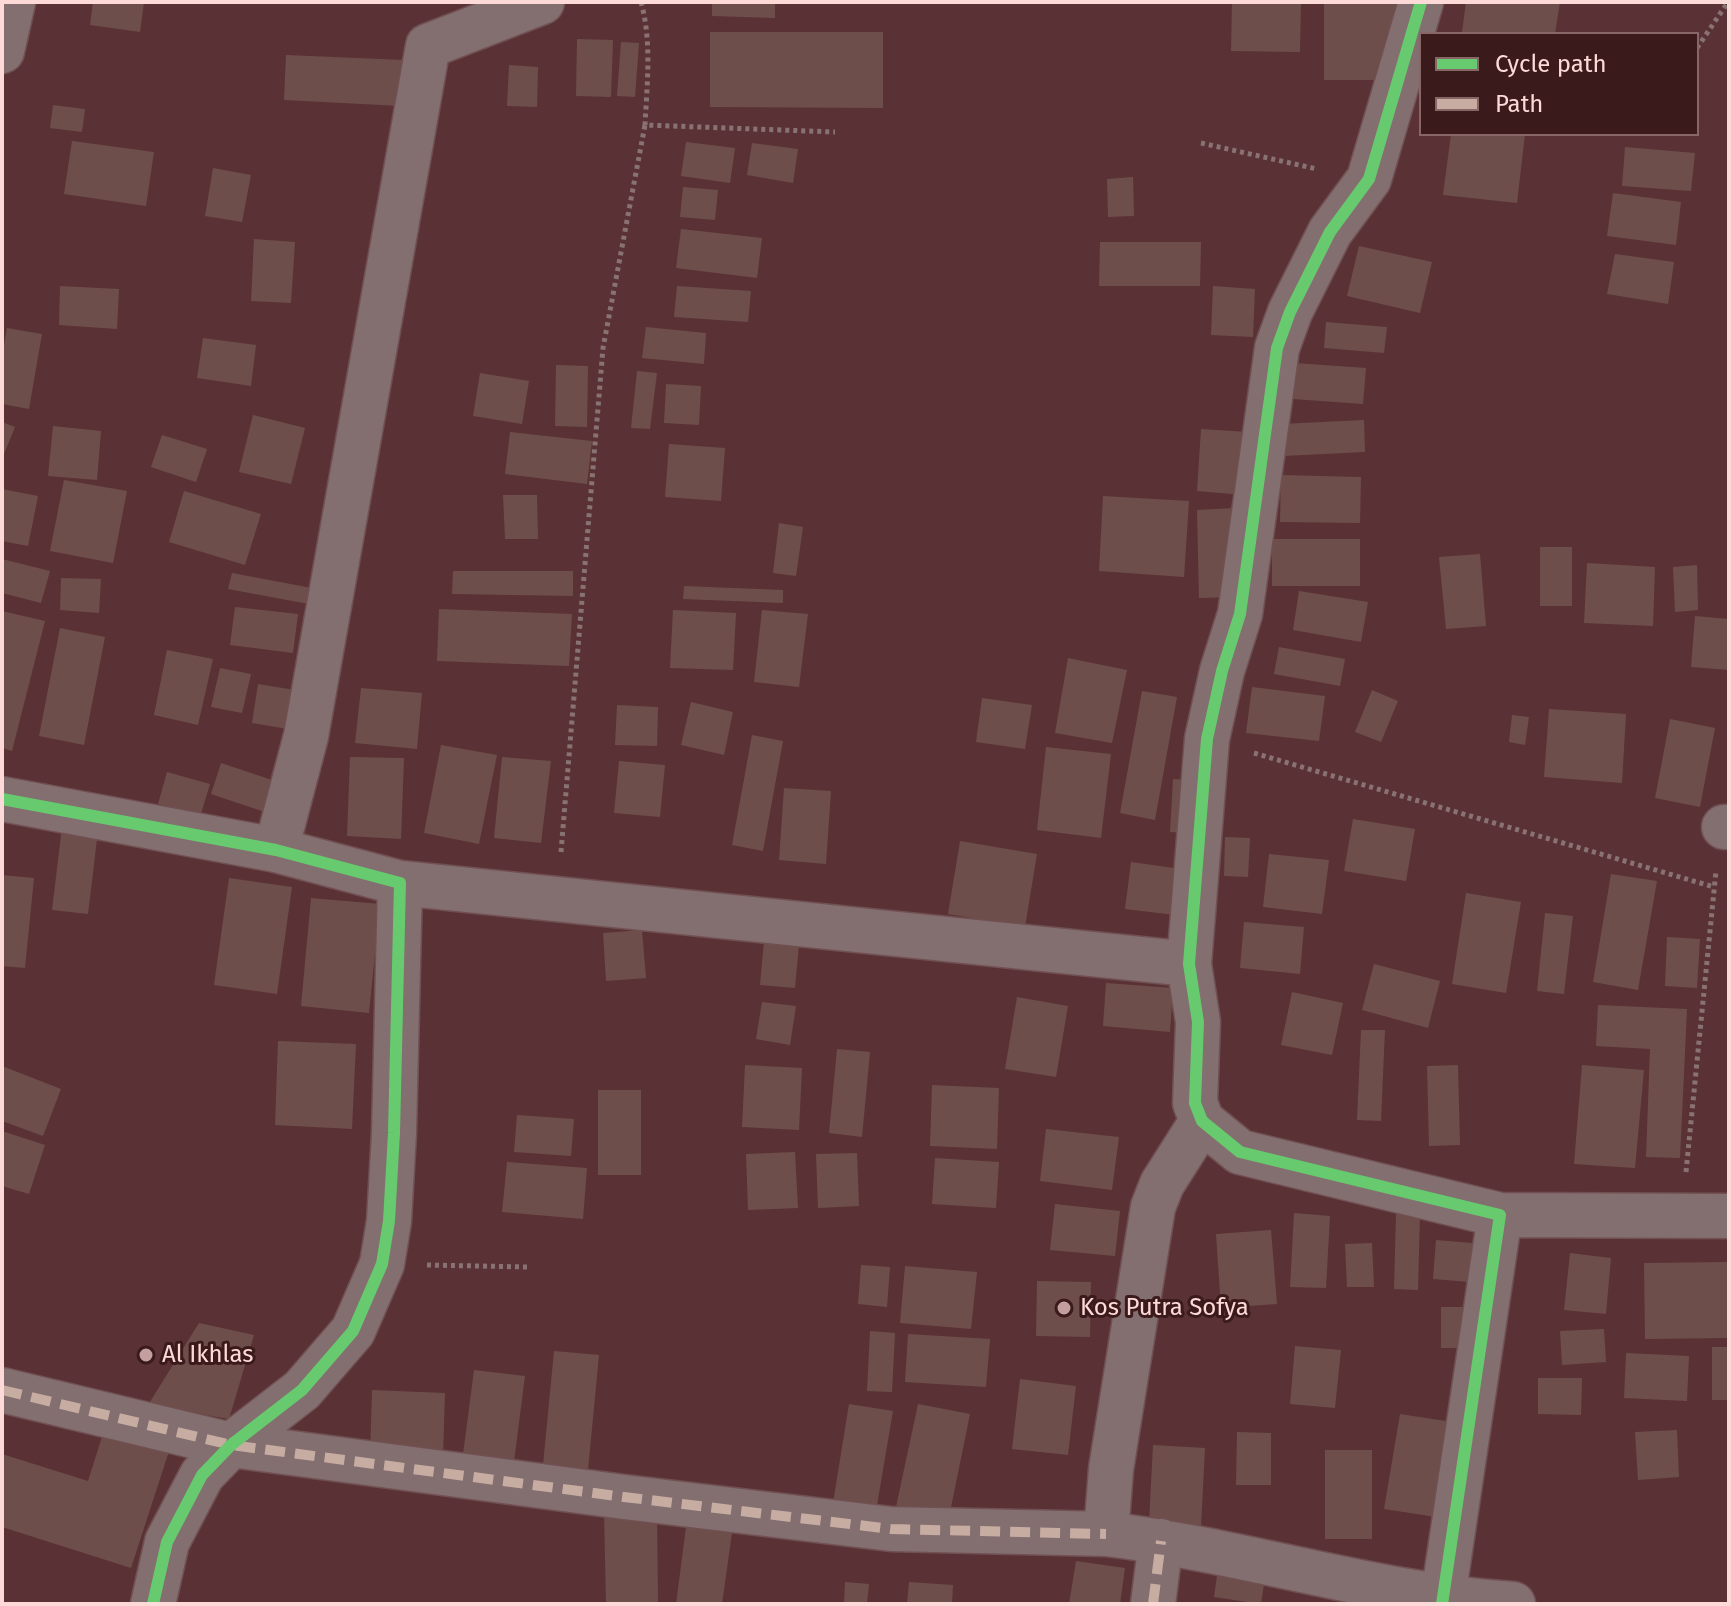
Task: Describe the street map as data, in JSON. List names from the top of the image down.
{
  "places": ["Kos Putra Sofya", "Al Ikhlas"],
  "legend": ["Cycle path", "Path"]
}
